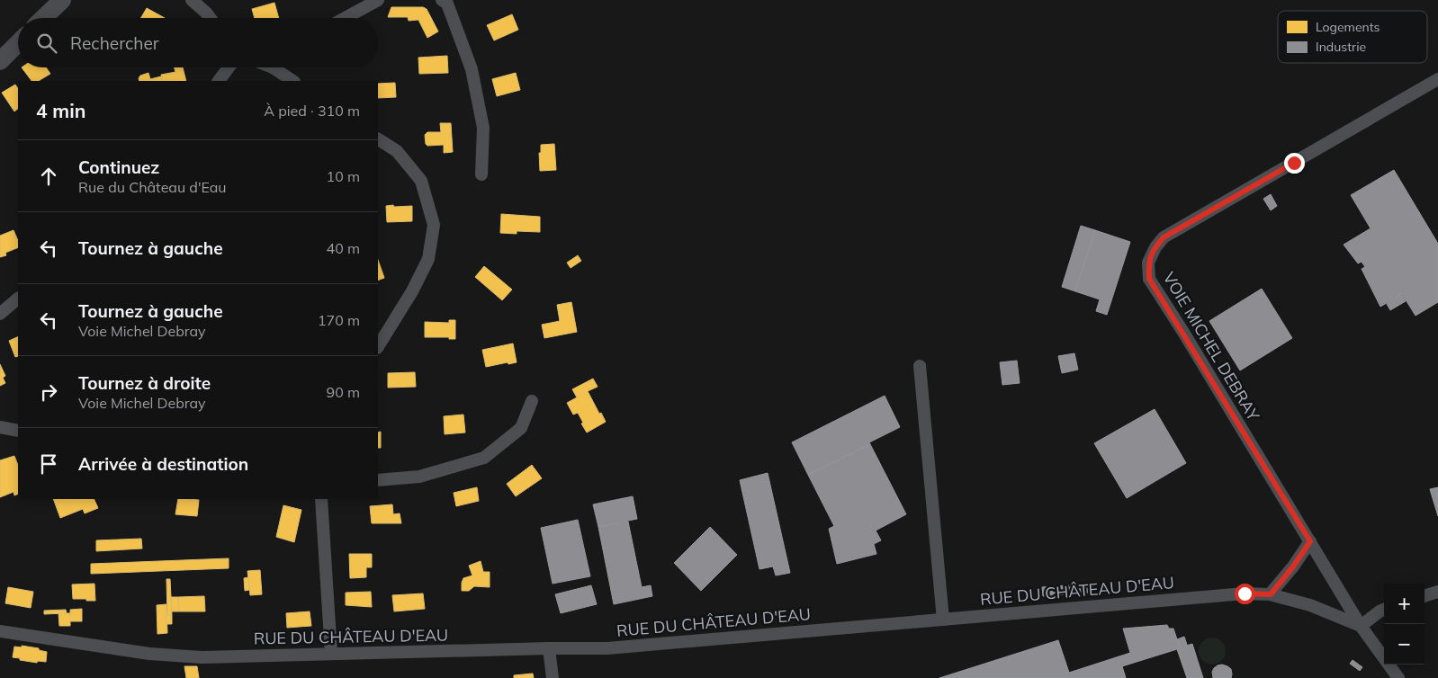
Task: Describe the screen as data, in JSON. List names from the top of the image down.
{
  "streets": {
    "street": ["VOIE MICHEL DEBRAY", "RUE DU CHÂTEAU D'EAU"]
  },
  "crossings": [
    ["VOIE MICHEL DEBRAY", "RUE DU CHÂTEAU D'EAU"]
  ],
  "legend": ["Logements", "Industrie"],
  "page": {
    "search": "Rechercher",
    "heading": ["4 min", "À pied · 310 m"],
    "list": [
      ["Continuez", "Rue du Château d'Eau", "10 m"],
      ["Tournez à gauche", "40 m"],
      ["Tournez à gauche", "Voie Michel Debray", "170 m"],
      ["Tournez à droite", "Voie Michel Debray", "90 m"],
      "Arrivée à destination"
    ],
    "map_buttons": ["+", "−"]
  }
}
